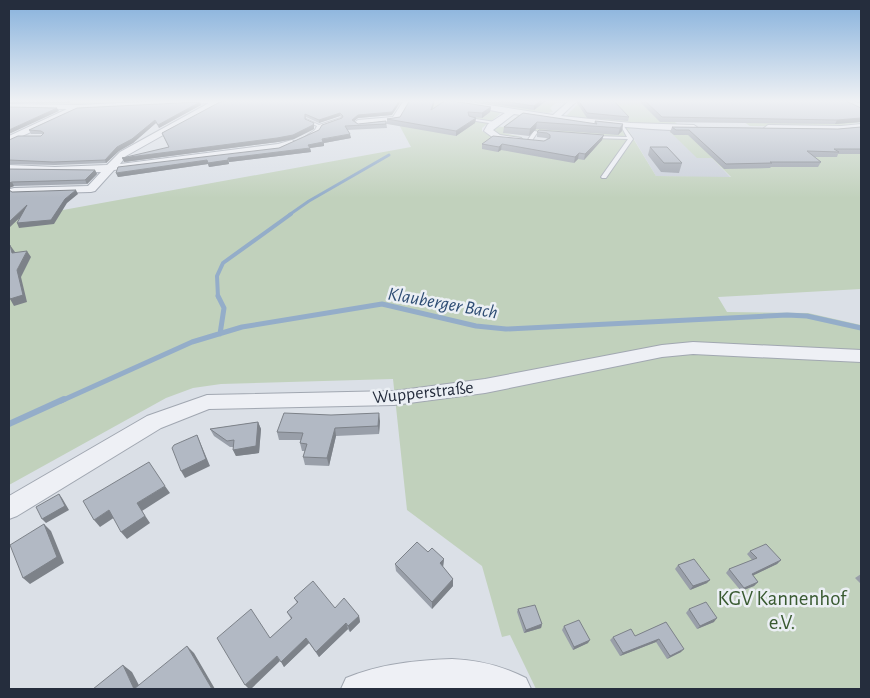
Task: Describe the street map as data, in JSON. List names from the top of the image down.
{
  "streets": {
    "street": ["Wupperstraße"]
  },
  "water": ["Klauberger Bach"],
  "parks": ["KGV Kannenhof e.V."]
}
